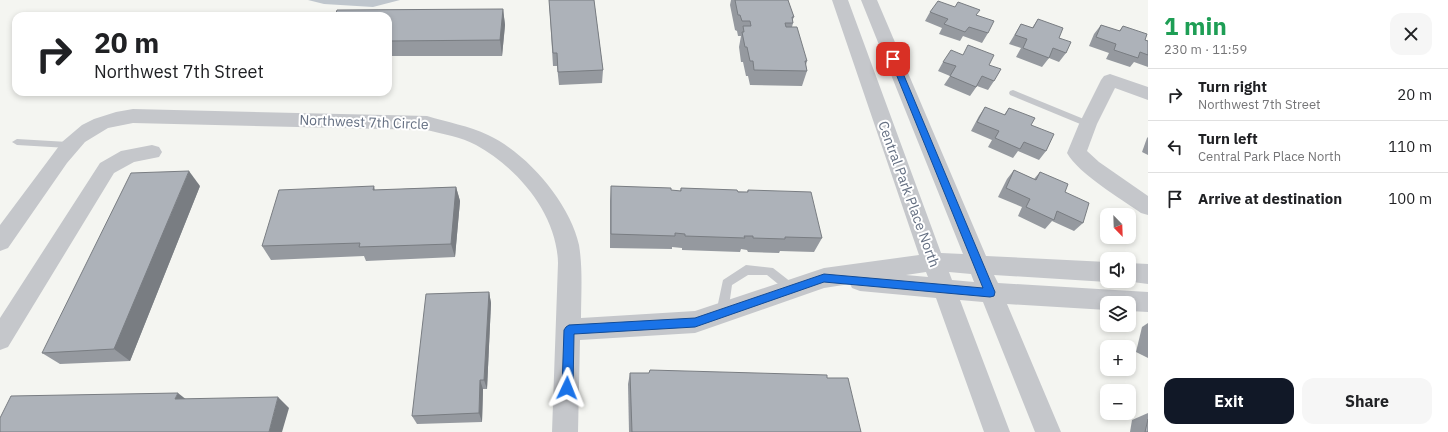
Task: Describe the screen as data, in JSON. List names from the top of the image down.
{
  "streets": {
    "street": ["Northwest 7th Circle", "Central Park Place North"]
  },
  "north": "bottom right",
  "page": {
    "heading": ["1 min", "230 m · 11:59"],
    "turn": ["20 m", "Northwest 7th Street"],
    "list": [
      {
        "name": "Turn right",
        "note": "Northwest 7th Street",
        "value": "20 m"
      },
      {
        "name": "Turn left",
        "note": "Central Park Place North",
        "value": "110 m"
      },
      {
        "name": "Arrive at destination",
        "value": "100 m"
      }
    ],
    "map_buttons": ["+", "−"],
    "buttons": ["Exit", "Share"]
  }
}
